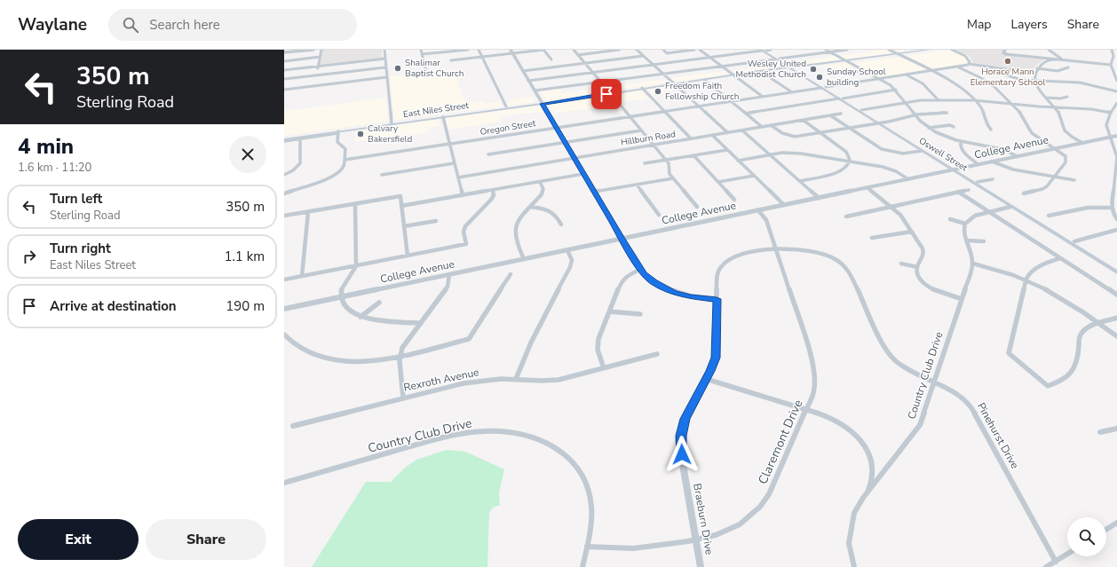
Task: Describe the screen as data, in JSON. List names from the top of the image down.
{
  "streets": {
    "main road": ["East Niles Street", "Oswell Street"],
    "street": [
      "Oregon Street",
      "Hillburn Road",
      "College Avenue",
      "Country Club Drive",
      "Rexroth Avenue",
      "Pinehurst Drive",
      "Claremont Drive",
      "Braeburn Drive"
    ]
  },
  "crossings": [
    ["East Niles Street", "Oswell Street"],
    ["Oregon Street", "Oswell Street"],
    ["College Avenue", "Oswell Street"],
    ["College Avenue", "Claremont Drive"],
    ["Country Club Drive", "Pinehurst Drive"],
    ["Country Club Drive", "Claremont Drive"],
    ["Pinehurst Drive", "Claremont Drive"],
    ["Pinehurst Drive", "Braeburn Drive"],
    ["Claremont Drive", "Braeburn Drive"]
  ],
  "places": [
    "Horace Mann Elementary School",
    "Shalimar Baptist Church",
    "Wesley United Methodist Church",
    "Sunday School building",
    "Freedom Faith Fellowship Church",
    "Calvary Bakersfield"
  ],
  "page": {
    "header": "Waylane",
    "search": "Search here",
    "nav": ["Map", "Layers", "Share"],
    "turn": ["350 m", "Sterling Road"],
    "heading": ["4 min", "1.6 km · 11:20"],
    "list": [
      {
        "name": "Turn left",
        "note": "Sterling Road",
        "value": "350 m"
      },
      {
        "name": "Turn right",
        "note": "East Niles Street",
        "value": "1.1 km"
      },
      {
        "name": "Arrive at destination",
        "value": "190 m"
      }
    ],
    "buttons": ["Exit", "Share"]
  }
}
